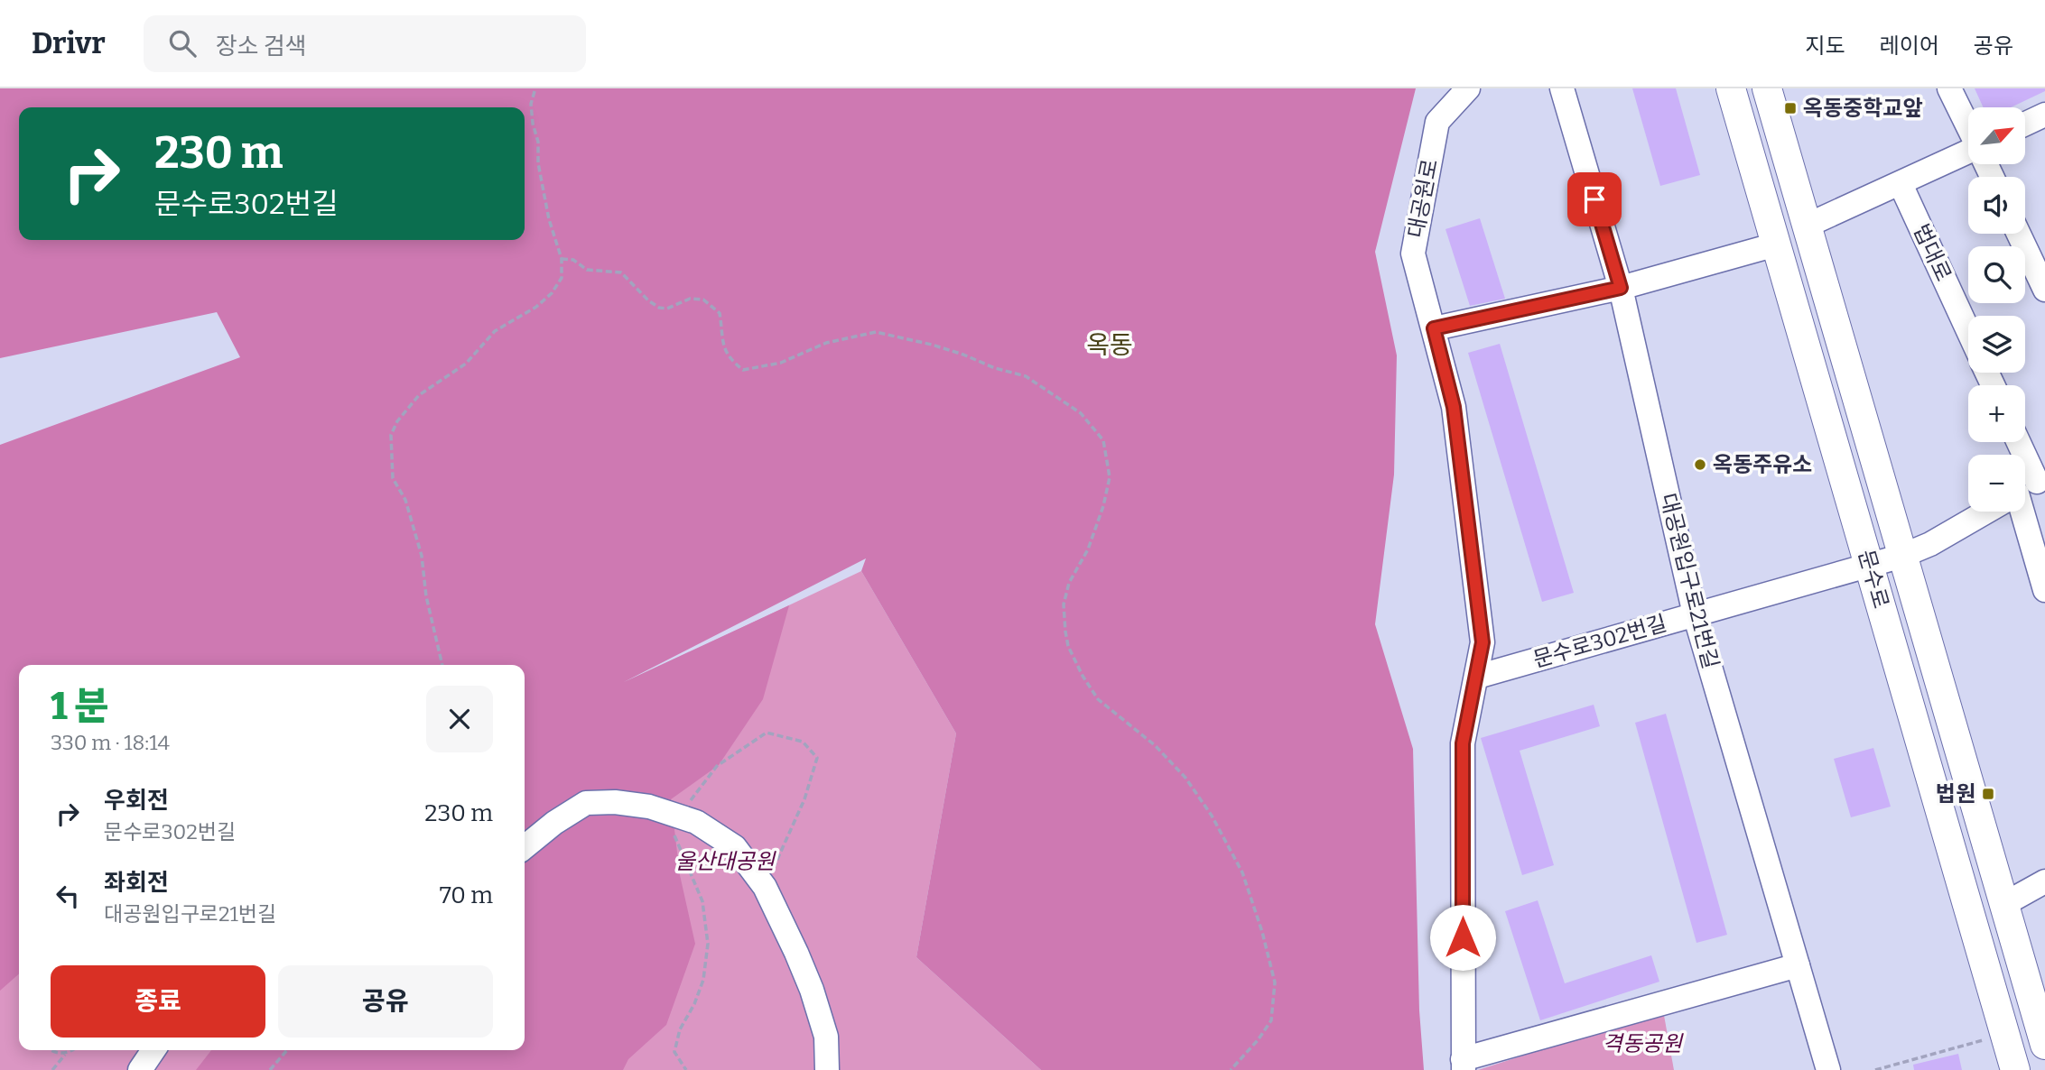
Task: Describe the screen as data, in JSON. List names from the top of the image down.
{
  "streets": {
    "main road": ["문수로"],
    "street": [
      "대공원로",
      "법대로",
      "대공원입구로21번길",
      "문수로302번길"
    ]
  },
  "crossings": [
    ["대공원로", "문수로302번길"],
    ["문수로", "문수로302번길"],
    ["대공원입구로21번길", "문수로302번길"]
  ],
  "districts": ["옥동"],
  "parks": ["울산대공원", "격동공원"],
  "places": {
    "transit": ["옥동중학교앞", "법원"],
    "other": ["옥동주유소"]
  },
  "north": "top right",
  "page": {
    "header": "Drivr",
    "search": "장소 검색",
    "nav": ["지도", "레이어", "공유"],
    "map_buttons": ["+", "−"],
    "turn": ["230 m", "문수로302번길"],
    "heading": ["1 분", "330 m · 18:14"],
    "list": [
      {
        "name": "우회전",
        "note": "문수로302번길",
        "value": "230 m"
      },
      {
        "name": "좌회전",
        "note": "대공원입구로21번길",
        "value": "70 m"
      }
    ],
    "buttons": ["종료", "공유"]
  }
}
